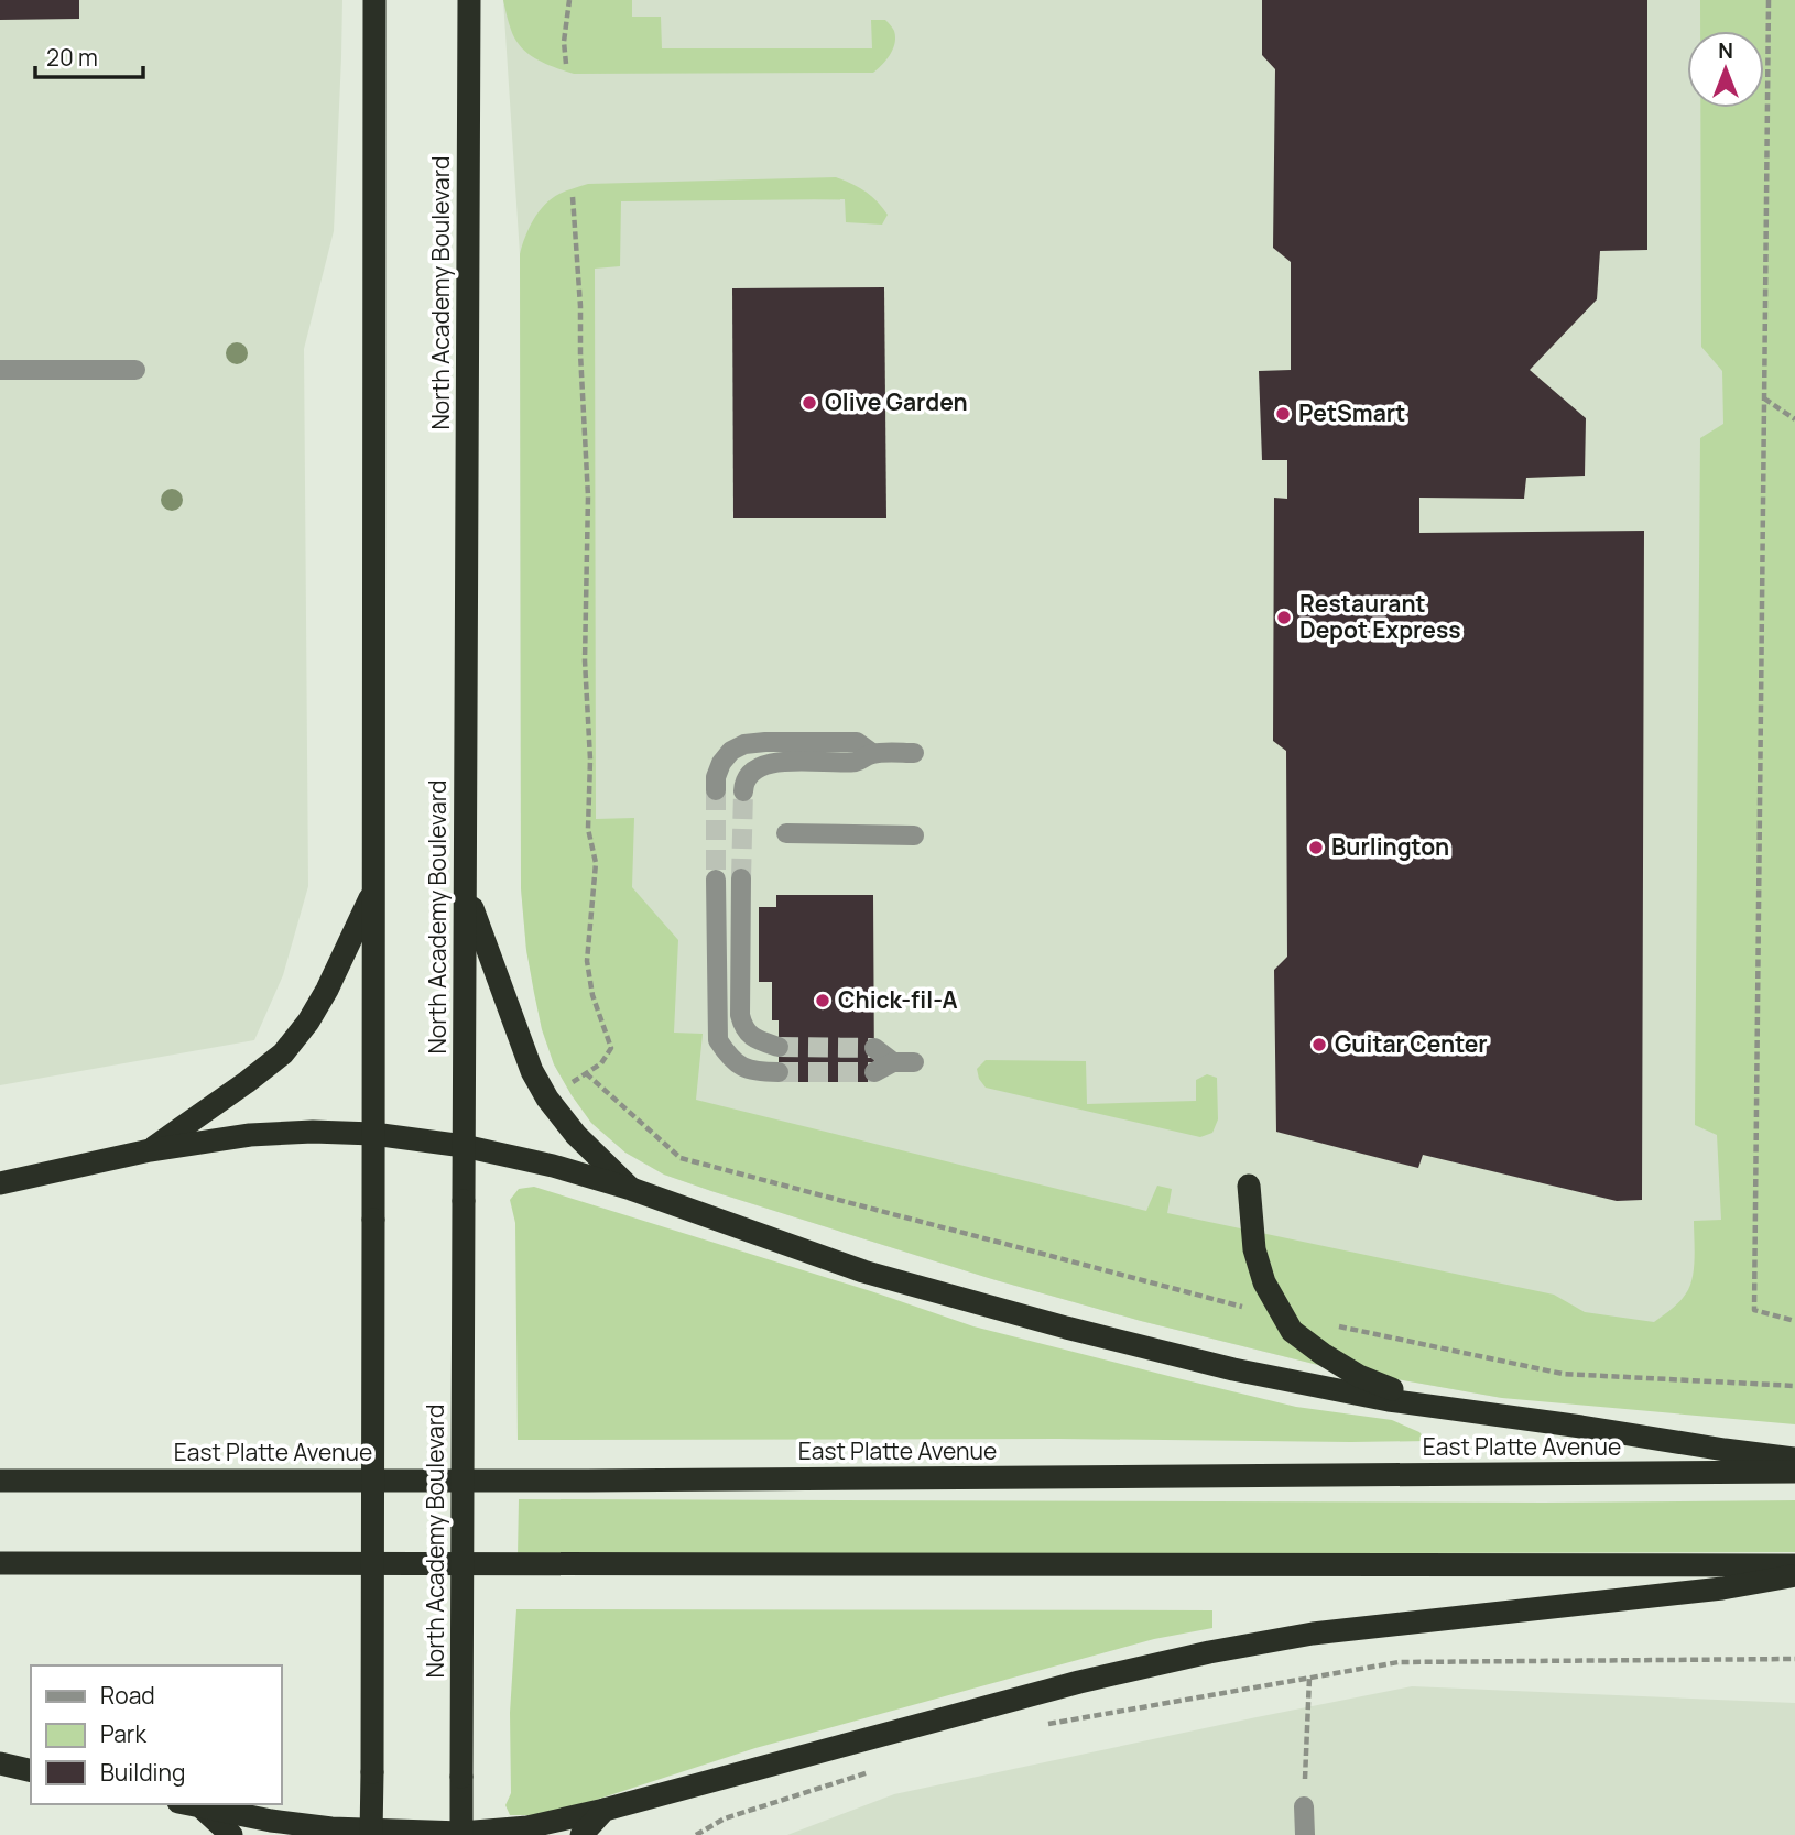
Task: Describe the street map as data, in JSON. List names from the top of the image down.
{
  "streets": {
    "highway": ["North Academy Boulevard", "East Platte Avenue"]
  },
  "places": [
    "Olive Garden",
    "PetSmart",
    "Restaurant Depot Express",
    "Burlington",
    "Chick-fil-A",
    "Guitar Center"
  ],
  "legend": ["Road", "Park", "Building"],
  "scale_bar": "20 m",
  "north": "top"
}
